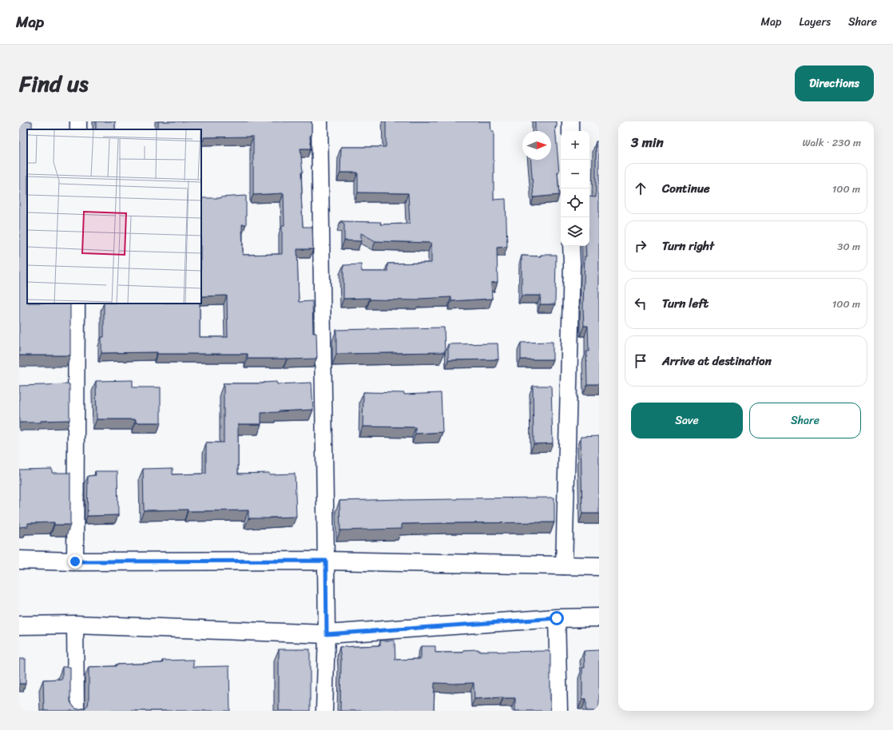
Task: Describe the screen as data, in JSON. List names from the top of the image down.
{
  "north": "right",
  "page": {
    "header": "Map",
    "nav": ["Map", "Layers", "Share"],
    "title": "Find us",
    "buttons": [
      "Directions",
      ["Save", "Share"]
    ],
    "heading": ["3 min", "Walk · 230 m"],
    "map_buttons": ["+", "−"],
    "list": [
      ["Continue", "100 m"],
      ["Turn right", "30 m"],
      ["Turn left", "100 m"],
      "Arrive at destination"
    ]
  }
}
